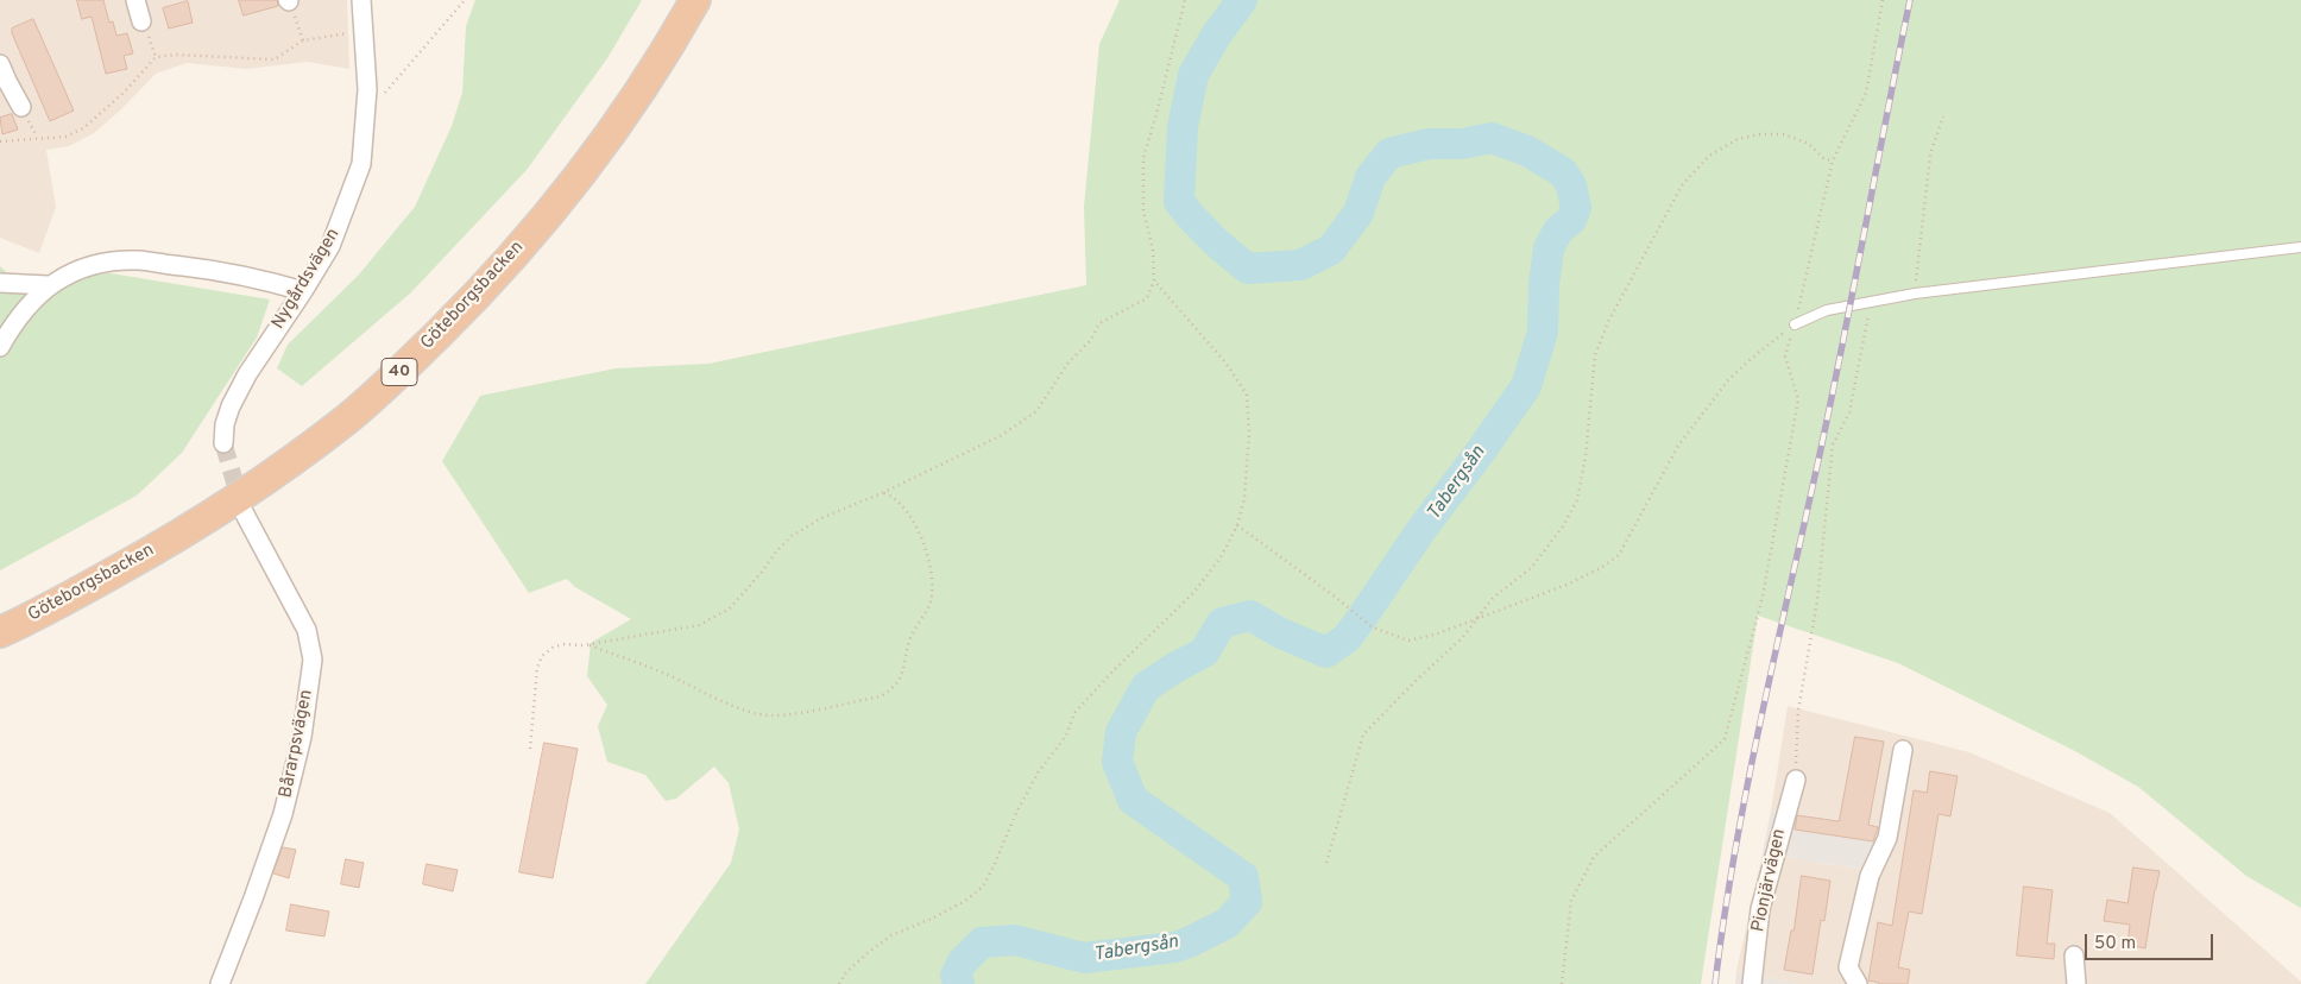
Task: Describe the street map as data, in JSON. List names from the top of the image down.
{
  "streets": {
    "highway": ["Göteborgsbacken", "40"],
    "street": ["Nygårdsvägen", "Bårarpsvägen", "Pionjärvägen"]
  },
  "water": ["Tabergsån"],
  "scale_bar": "50 m"
}
